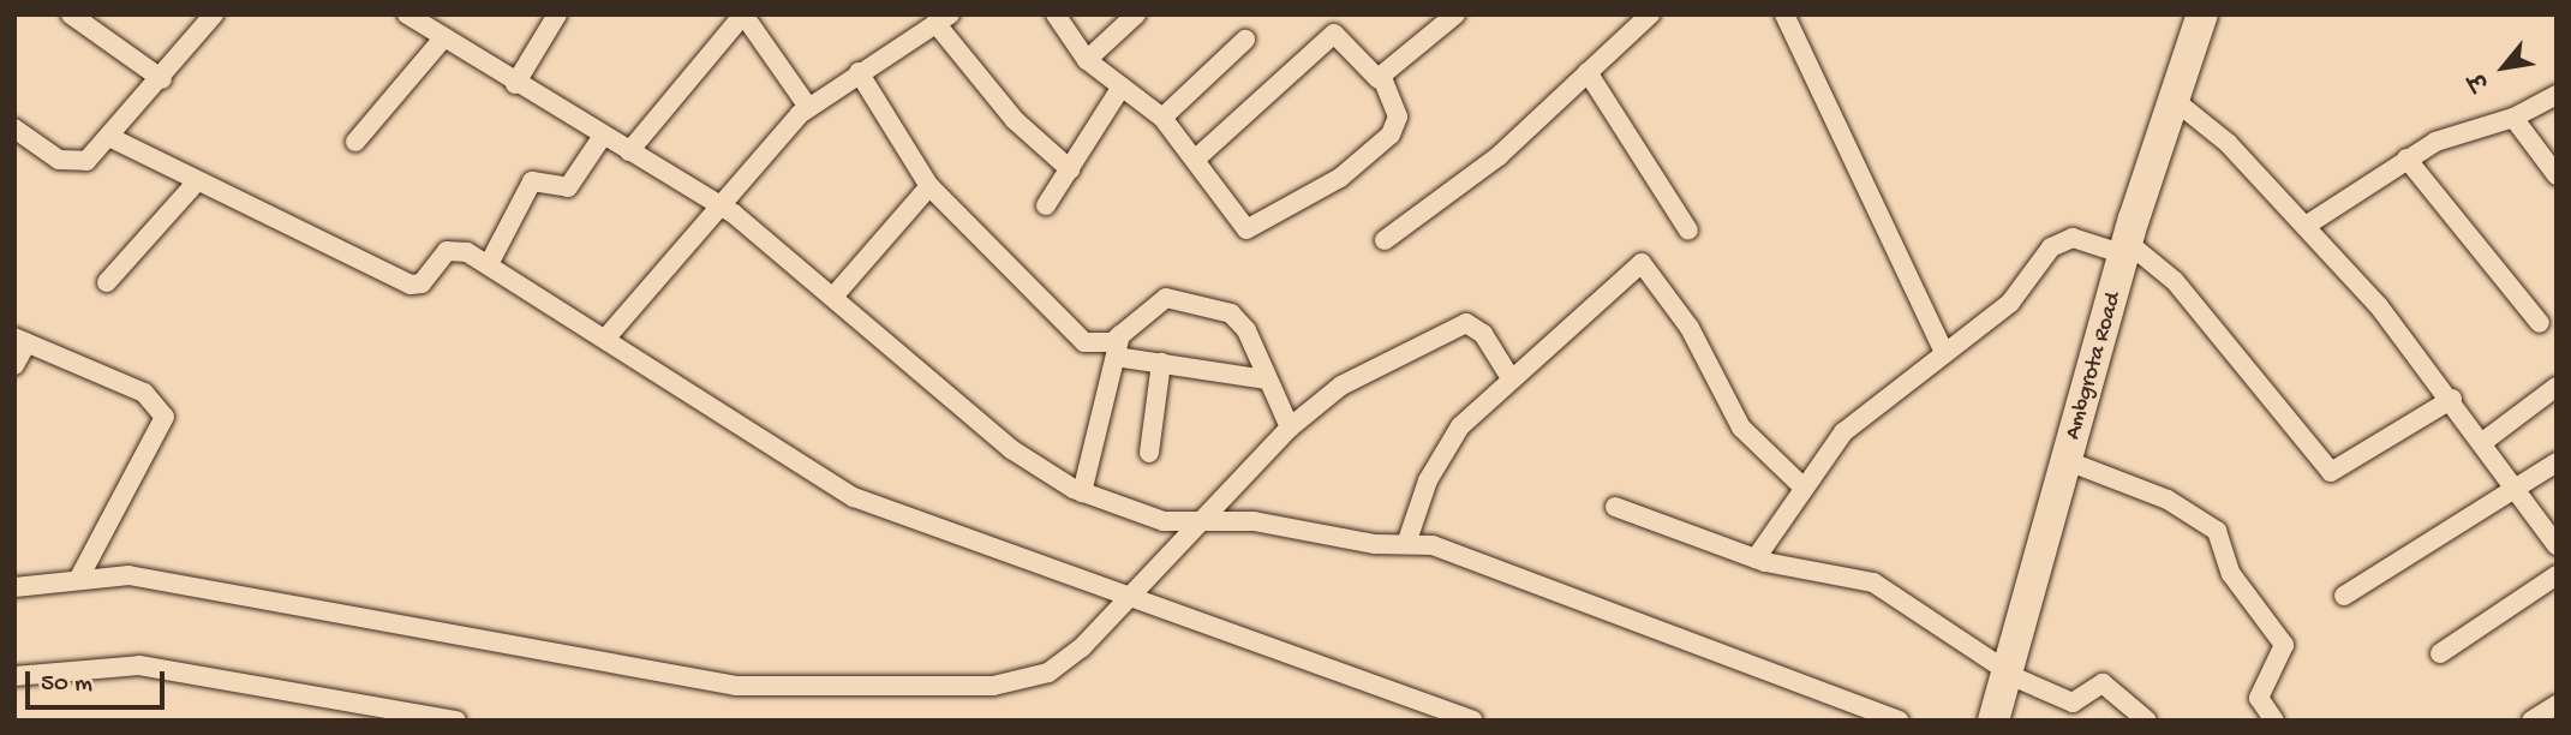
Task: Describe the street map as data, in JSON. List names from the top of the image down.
{
  "streets": {
    "main road": ["Ambgrota Road"]
  },
  "scale_bar": "50 m",
  "north": "bottom left"
}
